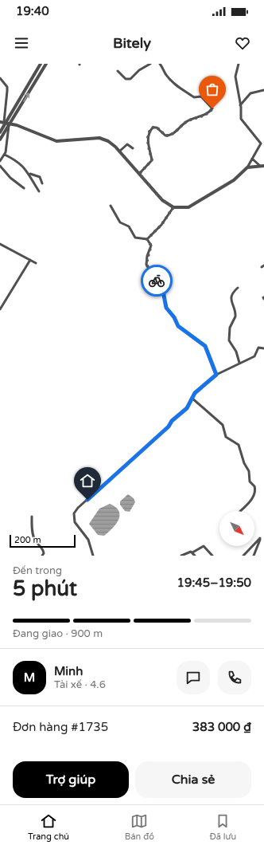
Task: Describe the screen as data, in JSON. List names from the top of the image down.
{
  "scale_bar": "200 m",
  "north": "bottom right",
  "page": {
    "status": "19:40",
    "header": "Bitely",
    "scale": "200 m",
    "heading": ["5 phút", "Đến trong", "19:45–19:50"],
    "panel": [
      "Minh",
      "Tài xế · 4.6",
      "Đơn hàng #1735",
      "383 000 ₫"
    ],
    "bar": "Đang giao · 900 m",
    "round": "M",
    "buttons": ["Trợ giúp", "Chia sẻ"],
    "tabs": ["Trang chủ", "Bản đồ", "Đã lưu"]
  }
}
